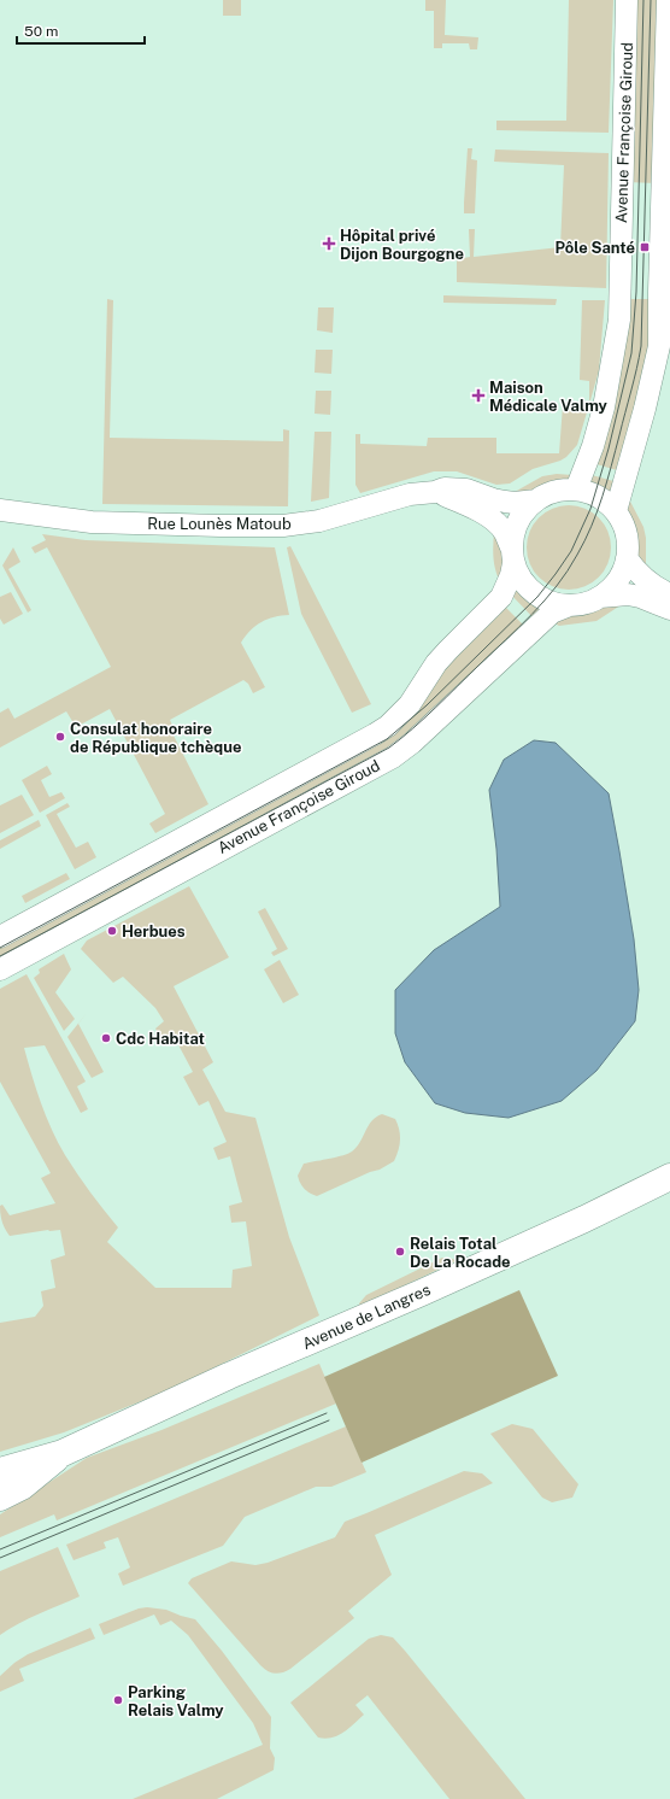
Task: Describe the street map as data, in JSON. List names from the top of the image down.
{
  "streets": {
    "main road": ["Avenue de Langres"],
    "street": ["Avenue Françoise Giroud", "Rue Lounès Matoub"]
  },
  "crossings": [
    ["Avenue Françoise Giroud", "Rue Lounès Matoub"]
  ],
  "places": {
    "health": ["Hôpital privé Dijon Bourgogne", "Maison Médicale Valmy"],
    "transit": ["Pôle Santé"],
    "other": [
      "Consulat honoraire de République tchèque",
      "Herbues",
      "Cdc Habitat",
      "Relais Total De La Rocade",
      "Parking Relais Valmy"
    ]
  },
  "scale_bar": "50 m"
}
